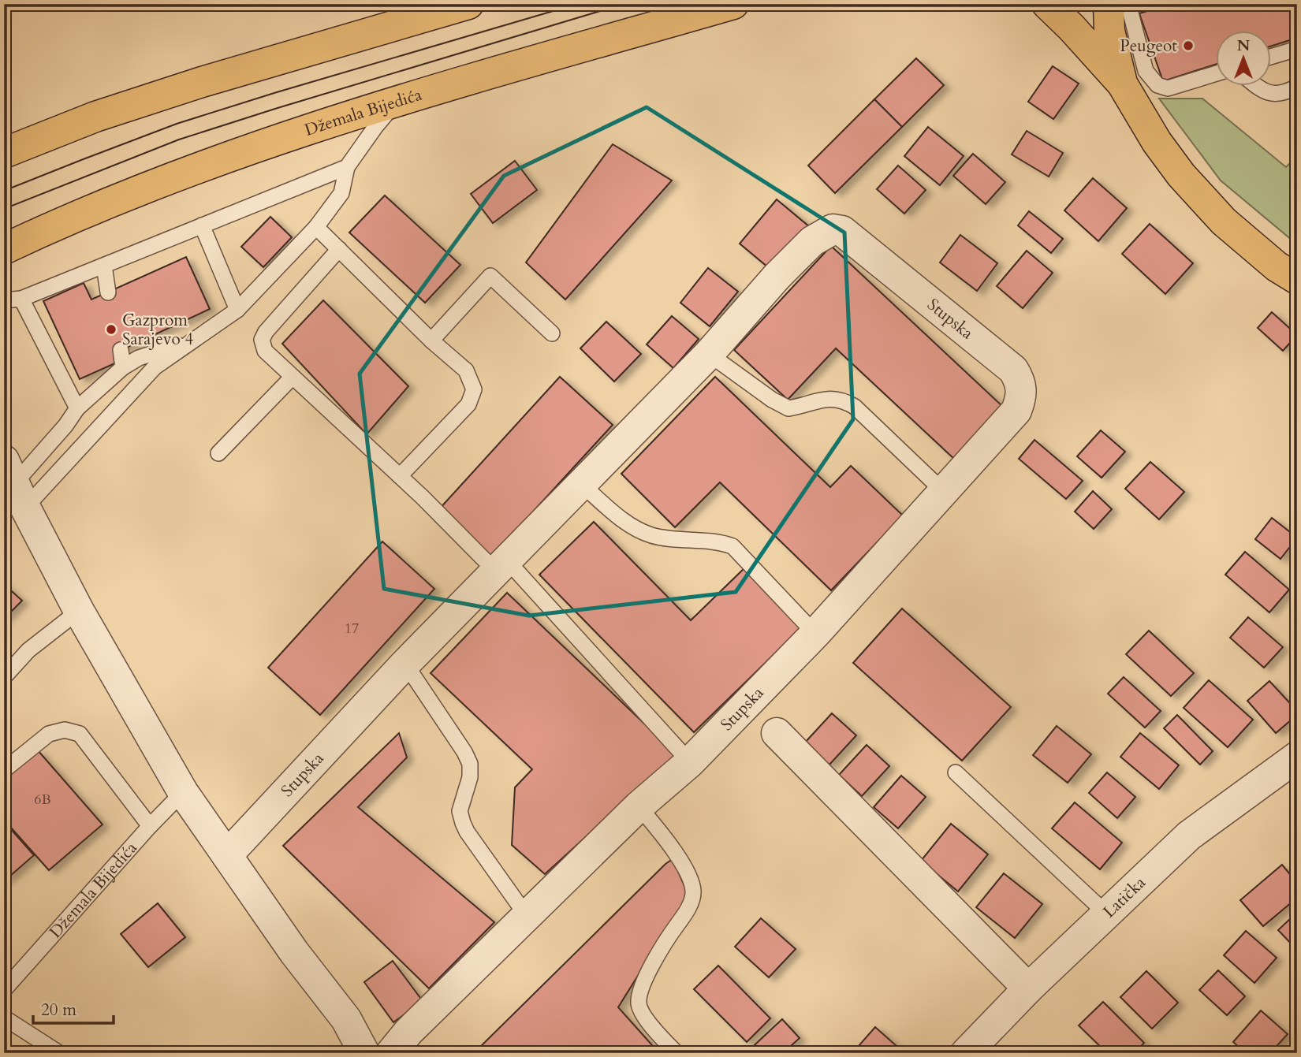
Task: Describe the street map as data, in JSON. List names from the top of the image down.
{
  "streets": {
    "main road": ["Džemala Bijedića"],
    "street": ["Stupska", "Latička"]
  },
  "places": ["Peugeot", "Gazprom Sarajevo 4"],
  "house_numbers": ["17", "6B"],
  "scale_bar": "20 m",
  "north": "top"
}
